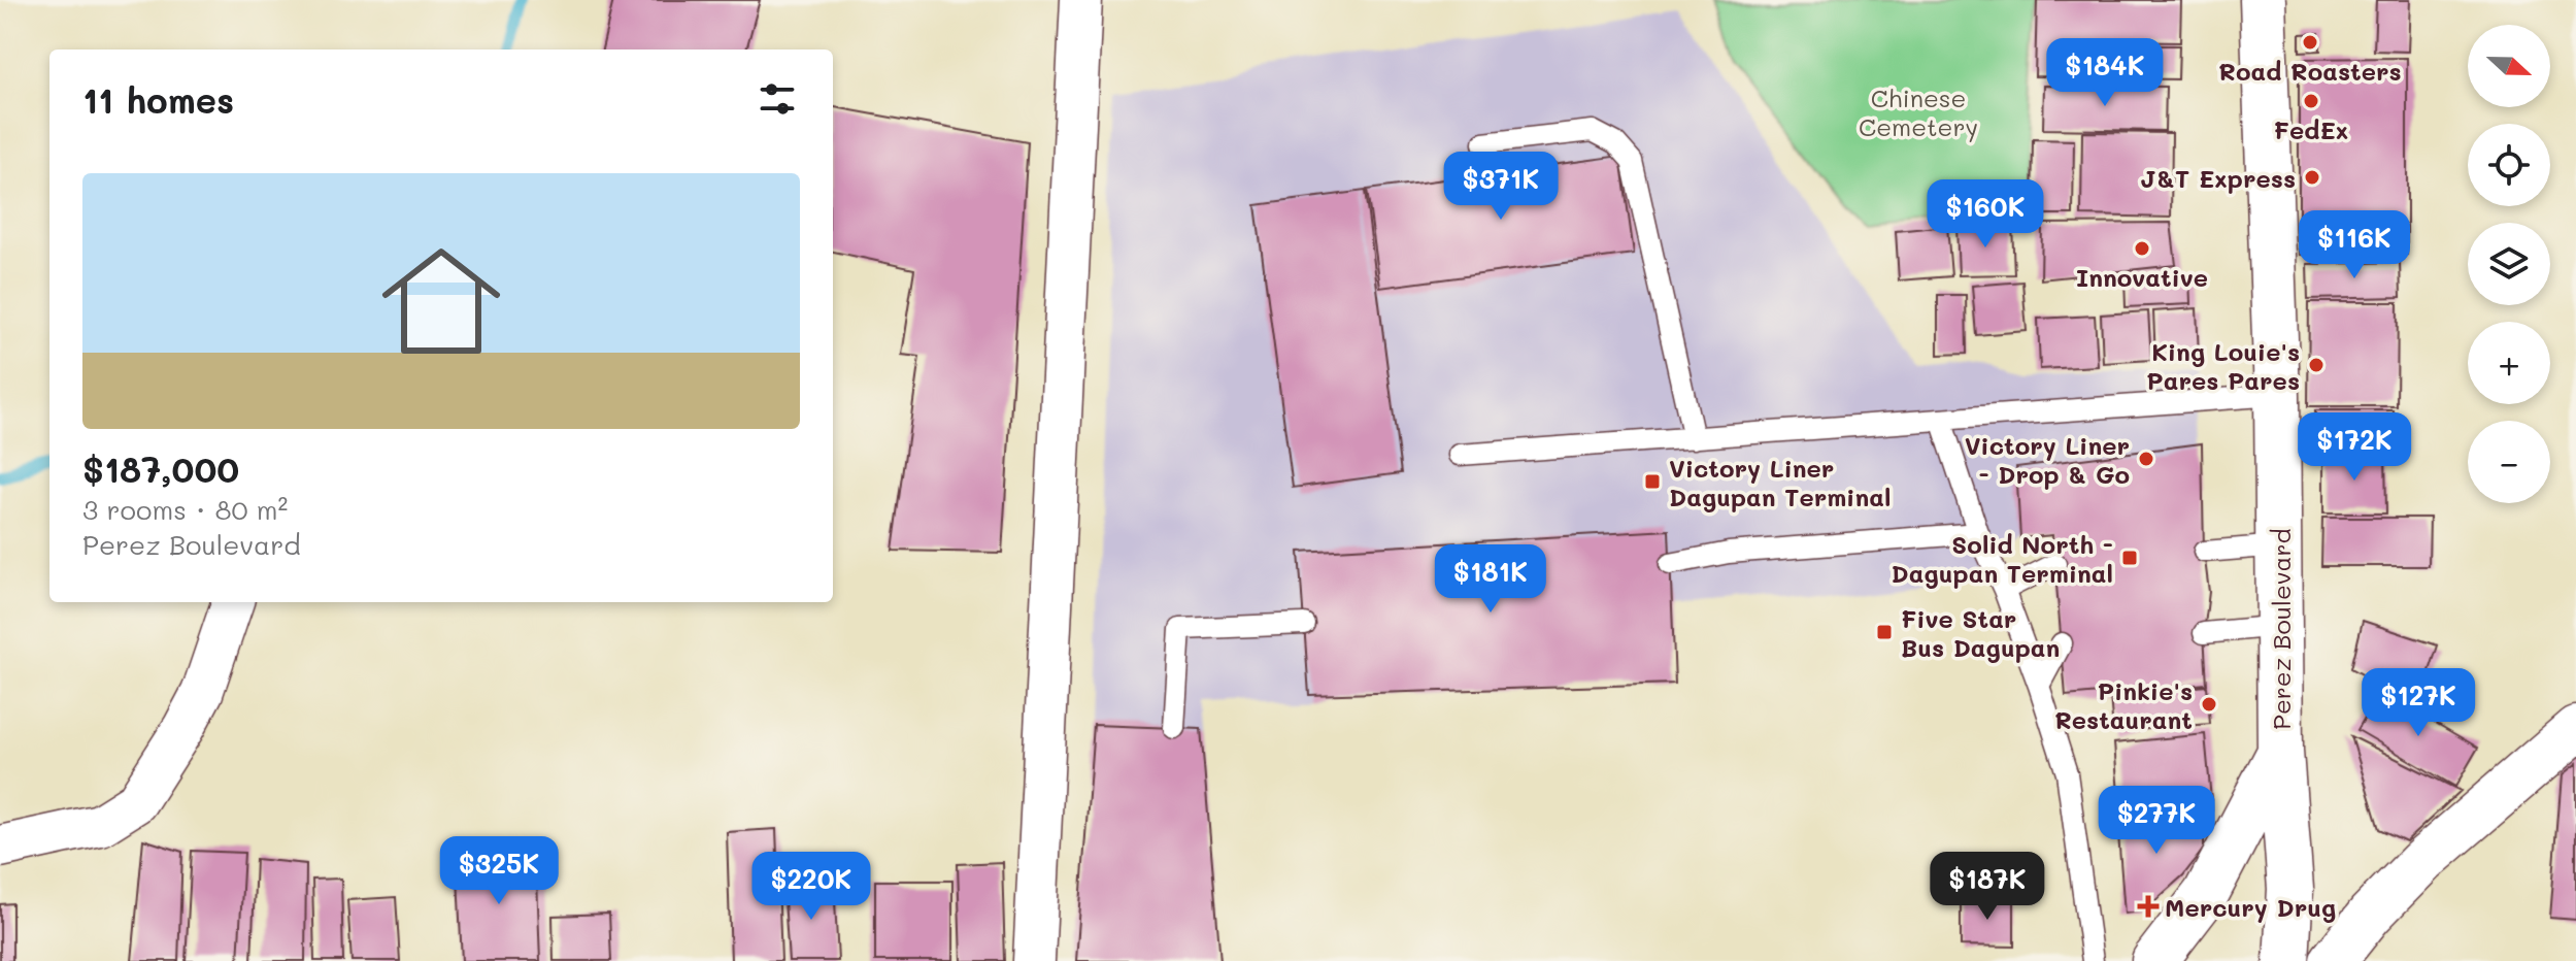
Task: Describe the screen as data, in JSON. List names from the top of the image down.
{
  "streets": {
    "main road": ["Perez Boulevard"]
  },
  "parks": ["Chinese Cemetery"],
  "places": {
    "other": [
      "Road Roasters",
      "FedEx",
      "J&T Express",
      "Innovative",
      "King Louie's Pares Pares",
      "Victory Liner - Drop & Go",
      "Pinkie's Restaurant"
    ],
    "transit": ["Victory Liner Dagupan Terminal", "Solid North - Dagupan Terminal", "Five Star Bus Dagupan"],
    "health": ["Mercury Drug"]
  },
  "north": "right",
  "page": {
    "map_buttons": ["+", "−"],
    "price": [
      "$184K",
      "$371K",
      "$160K",
      "$116K",
      "$172K",
      "$181K",
      "$127K",
      "$277K",
      "$325K",
      "$220K",
      "$187K"
    ],
    "heading": "11 homes",
    "list": [
      {
        "name": "$187,000",
        "note": "3 rooms · 80 m² · Perez Boulevard"
      }
    ]
  }
}
